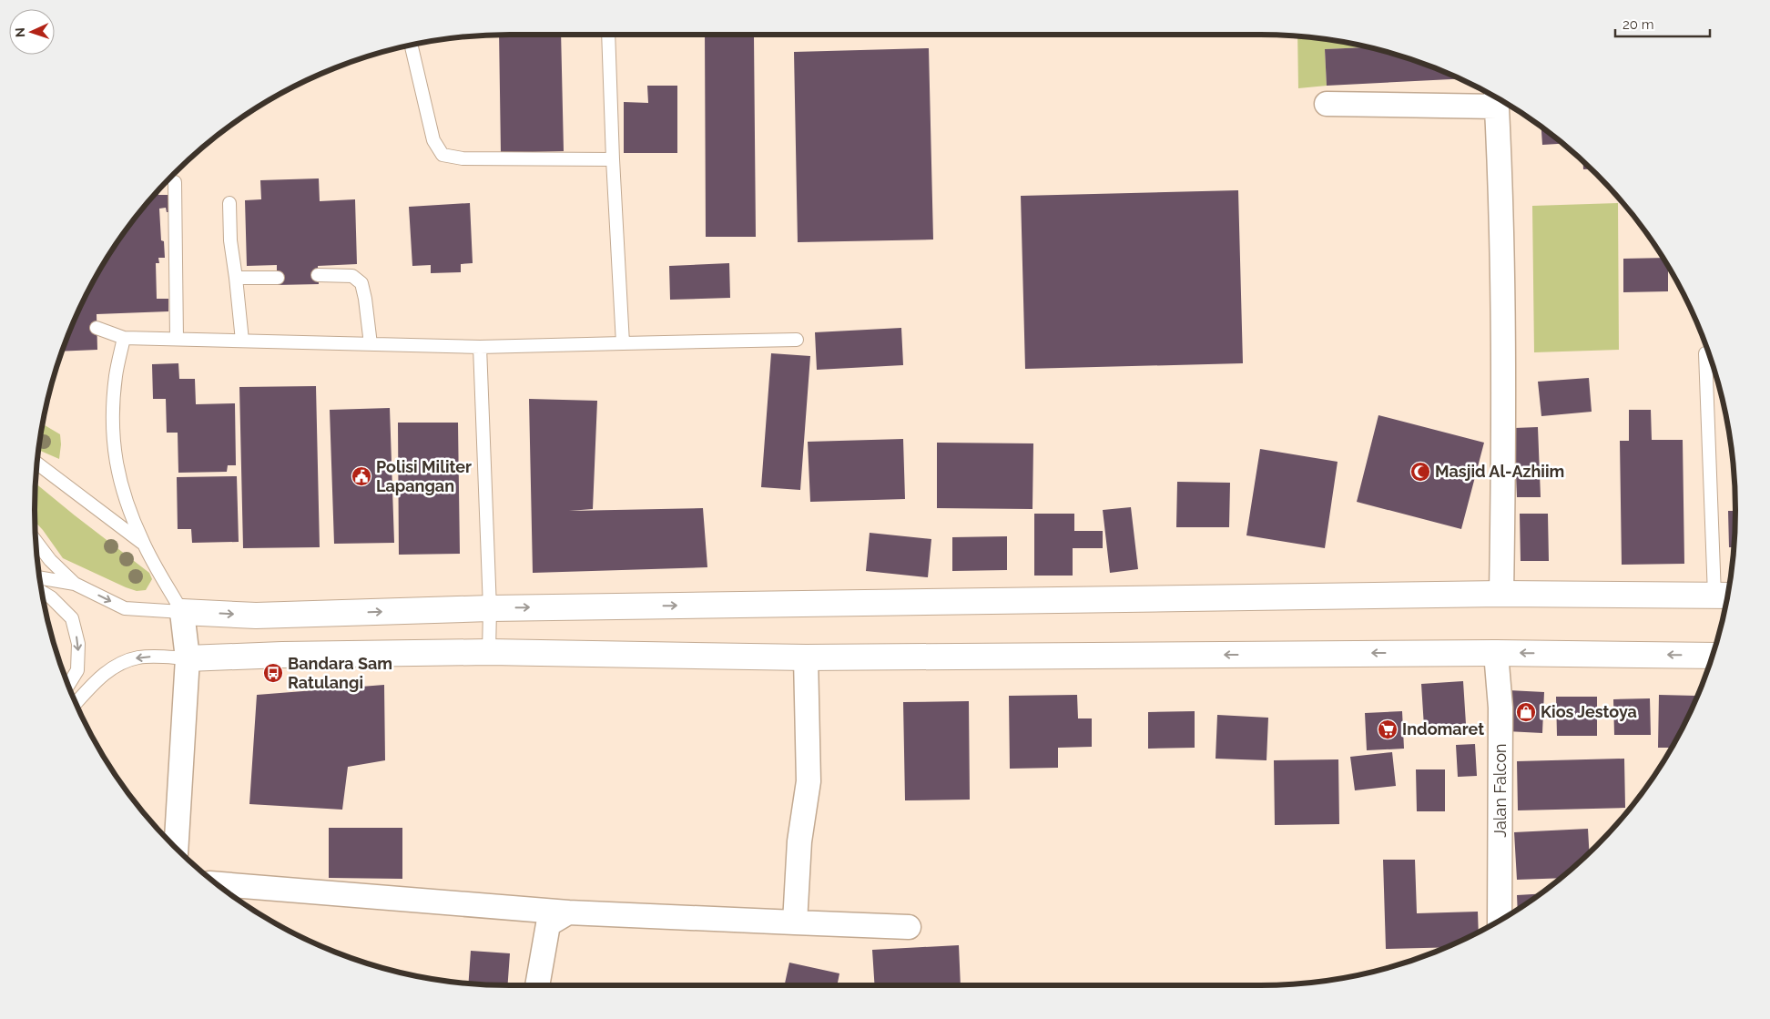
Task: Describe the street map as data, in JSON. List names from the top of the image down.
{
  "streets": {
    "street": ["Jalan Falcon"]
  },
  "places": {
    "mosque": ["Masjid Al-Azhiim"],
    "public building": ["Polisi Militer Lapangan"],
    "bus stop": ["Bandara Sam Ratulangi"],
    "shop": ["Kios Jestoya"],
    "supermarket": ["Indomaret"]
  },
  "scale_bar": "20 m",
  "north": "left"
}
